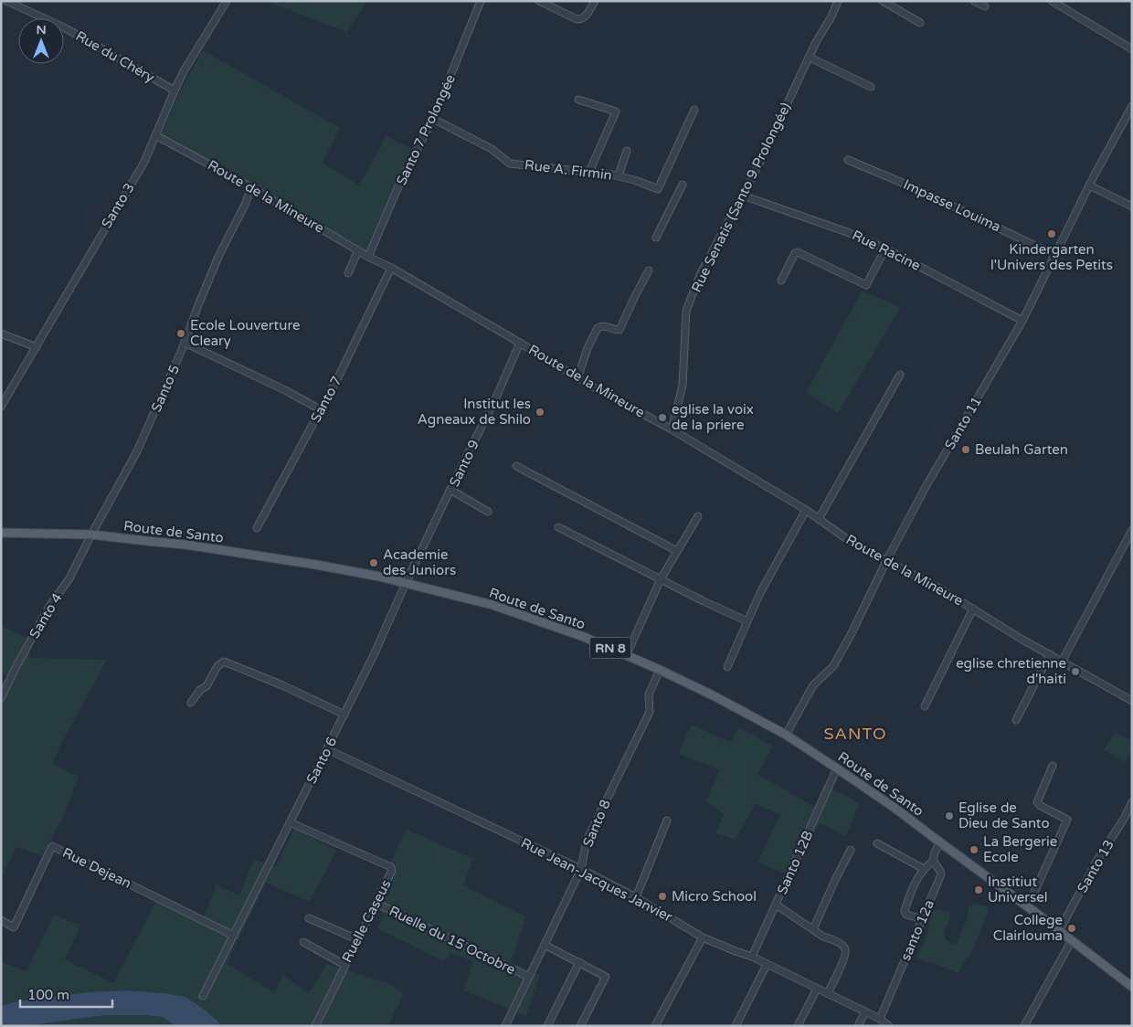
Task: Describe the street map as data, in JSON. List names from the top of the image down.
{
  "streets": {
    "main road": ["Route de Santo", "RN 8"],
    "street": [
      "Rue du Chéry",
      "Santo 7 Prolongée",
      "Rue A. Firmin",
      "Route de la Mineure",
      "Rue Senatis (Santo 9 Prolongée)",
      "Santo 3",
      "Impasse Louima",
      "Rue Racine",
      "Santo 5",
      "Santo 7",
      "Santo 11",
      "Santo 9",
      "Santo 4",
      "Santo 6",
      "Santo 8",
      "Santo 12B",
      "Santo 13",
      "Rue Dejean",
      "Rue Jean-Jacques Janvier",
      "Ruelle Caseus",
      "santo 12a",
      "Ruelle du 15 Octobre"
    ]
  },
  "crossings": [
    ["Rue du Chéry", "Santo 3"],
    ["Santo 7 Prolongée", "Rue A. Firmin"],
    ["Santo 7 Prolongée", "Route de la Mineure"],
    ["Route de la Mineure", "Rue Senatis (Santo 9 Prolongée)"],
    ["Route de la Mineure", "Santo 3"],
    ["Route de la Mineure", "Santo 5"],
    ["Route de la Mineure", "Santo 7"],
    ["Route de la Mineure", "Santo 11"],
    ["Route de la Mineure", "Santo 9"],
    ["Rue Senatis (Santo 9 Prolongée)", "Rue Racine"],
    ["Impasse Louima", "Santo 11"],
    ["Rue Racine", "Santo 11"],
    ["Santo 5", "Route de Santo"],
    ["Santo 5", "Santo 4"],
    ["Santo 11", "Route de Santo"],
    ["Santo 9", "Route de Santo"],
    ["Santo 9", "Santo 6"],
    ["Route de Santo", "Santo 4"],
    ["Route de Santo", "Santo 6"],
    ["Route de Santo", "Santo 8"],
    ["Route de Santo", "Santo 12B"],
    ["Route de Santo", "Santo 13"],
    ["Santo 6", "Rue Dejean"],
    ["Santo 6", "Rue Jean-Jacques Janvier"],
    ["Santo 6", "Ruelle Caseus"],
    ["Santo 8", "Rue Jean-Jacques Janvier"],
    ["Santo 8", "Ruelle du 15 Octobre"],
    ["Santo 12B", "Rue Jean-Jacques Janvier"],
    ["Rue Jean-Jacques Janvier", "santo 12a"],
    ["Ruelle Caseus", "Ruelle du 15 Octobre"]
  ],
  "districts": ["SANTO"],
  "places": [
    "Kindergarten l'Univers des Petits",
    "Ecole Louverture Cleary",
    "Institut les Agneaux de Shilo",
    "eglise la voix de la priere",
    "Beulah Garten",
    "Academie des Juniors",
    "eglise chretienne d'haiti",
    "Eglise de Dieu de Santo",
    "La Bergerie Ecole",
    "Institiut Universel",
    "Micro School",
    "College Clairlouma"
  ],
  "scale_bar": "100 m",
  "north": "top"
}
